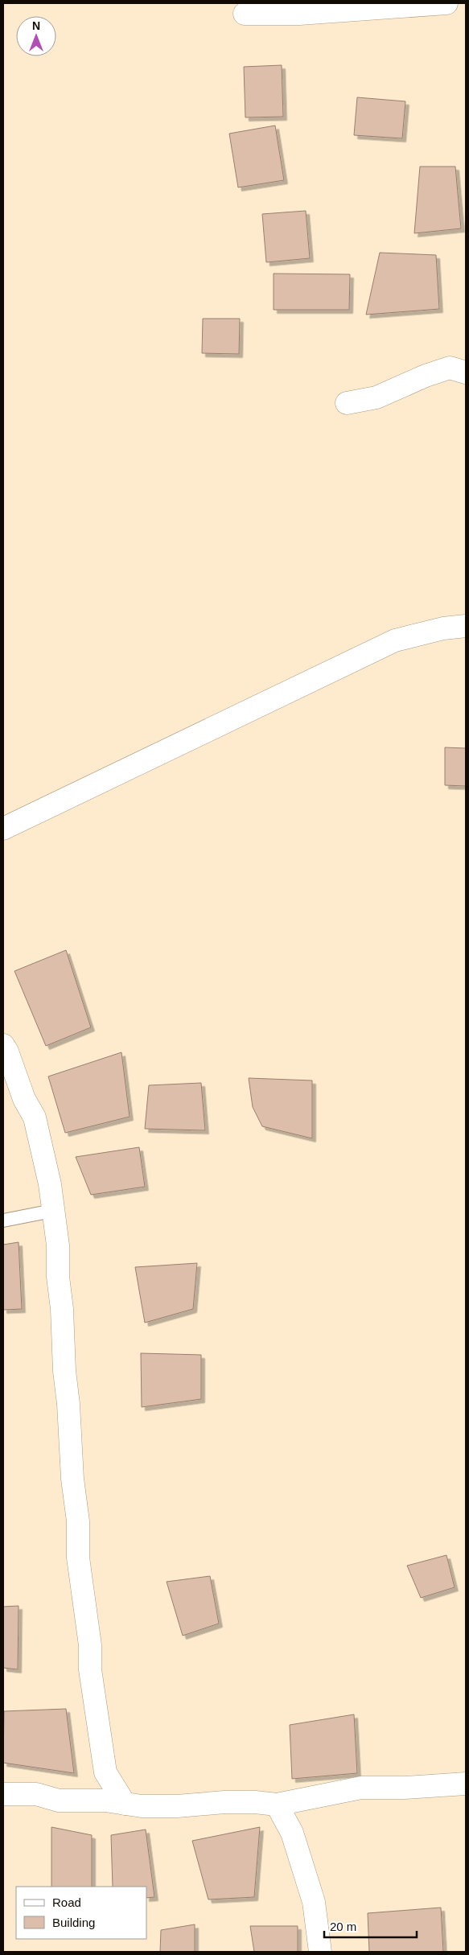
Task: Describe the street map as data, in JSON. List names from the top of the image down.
{
  "legend": ["Road", "Building"],
  "scale_bar": "20 m",
  "north": "top"
}
